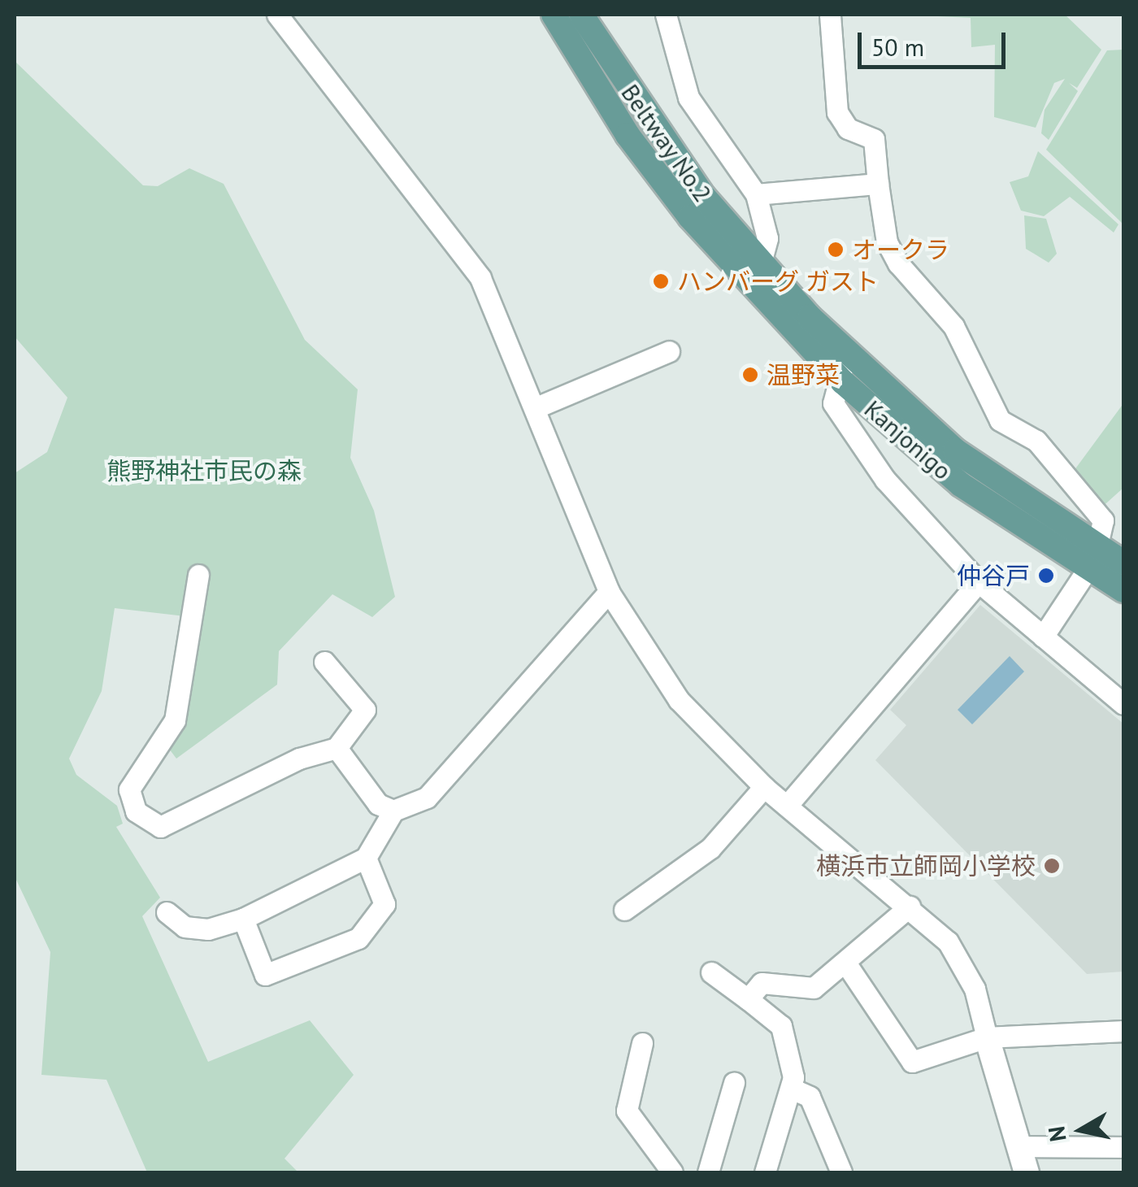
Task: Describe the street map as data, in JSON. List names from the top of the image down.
{
  "streets": {
    "main road": ["Beltway No.2", "Kanjonigo"]
  },
  "crossings": [
    ["Beltway No.2", "Kanjonigo"]
  ],
  "parks": ["熊野神社市民の森"],
  "places": [
    "オークラ",
    "ハンバーグ ガスト",
    "温野菜",
    "仲谷戸",
    "横浜市立師岡小学校"
  ],
  "scale_bar": "50 m",
  "north": "left"
}
